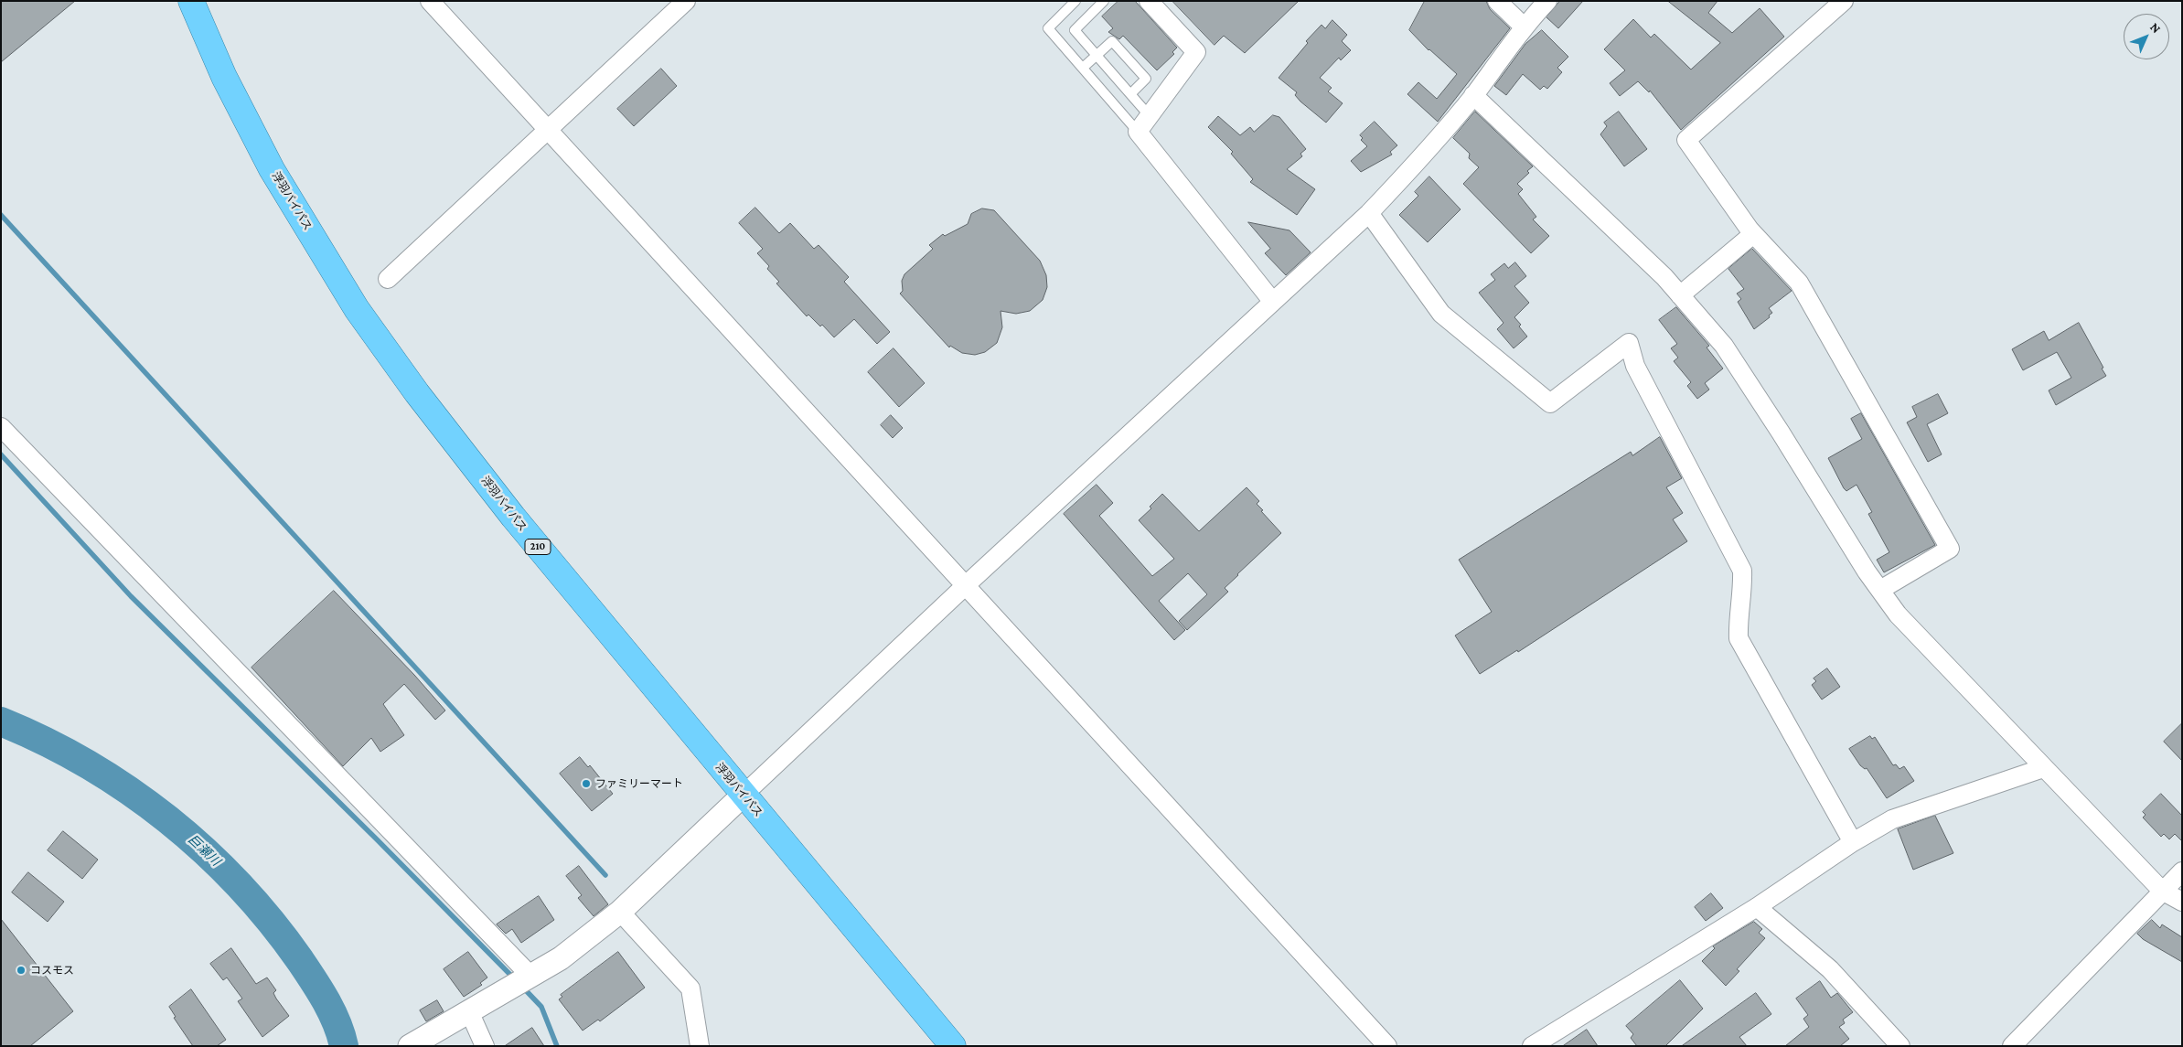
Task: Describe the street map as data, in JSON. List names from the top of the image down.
{
  "streets": {
    "highway": ["浮羽バイパス", "210"]
  },
  "water": ["巨瀬川"],
  "places": ["ファミリーマート", "コスモス"],
  "north": "top right"
}
